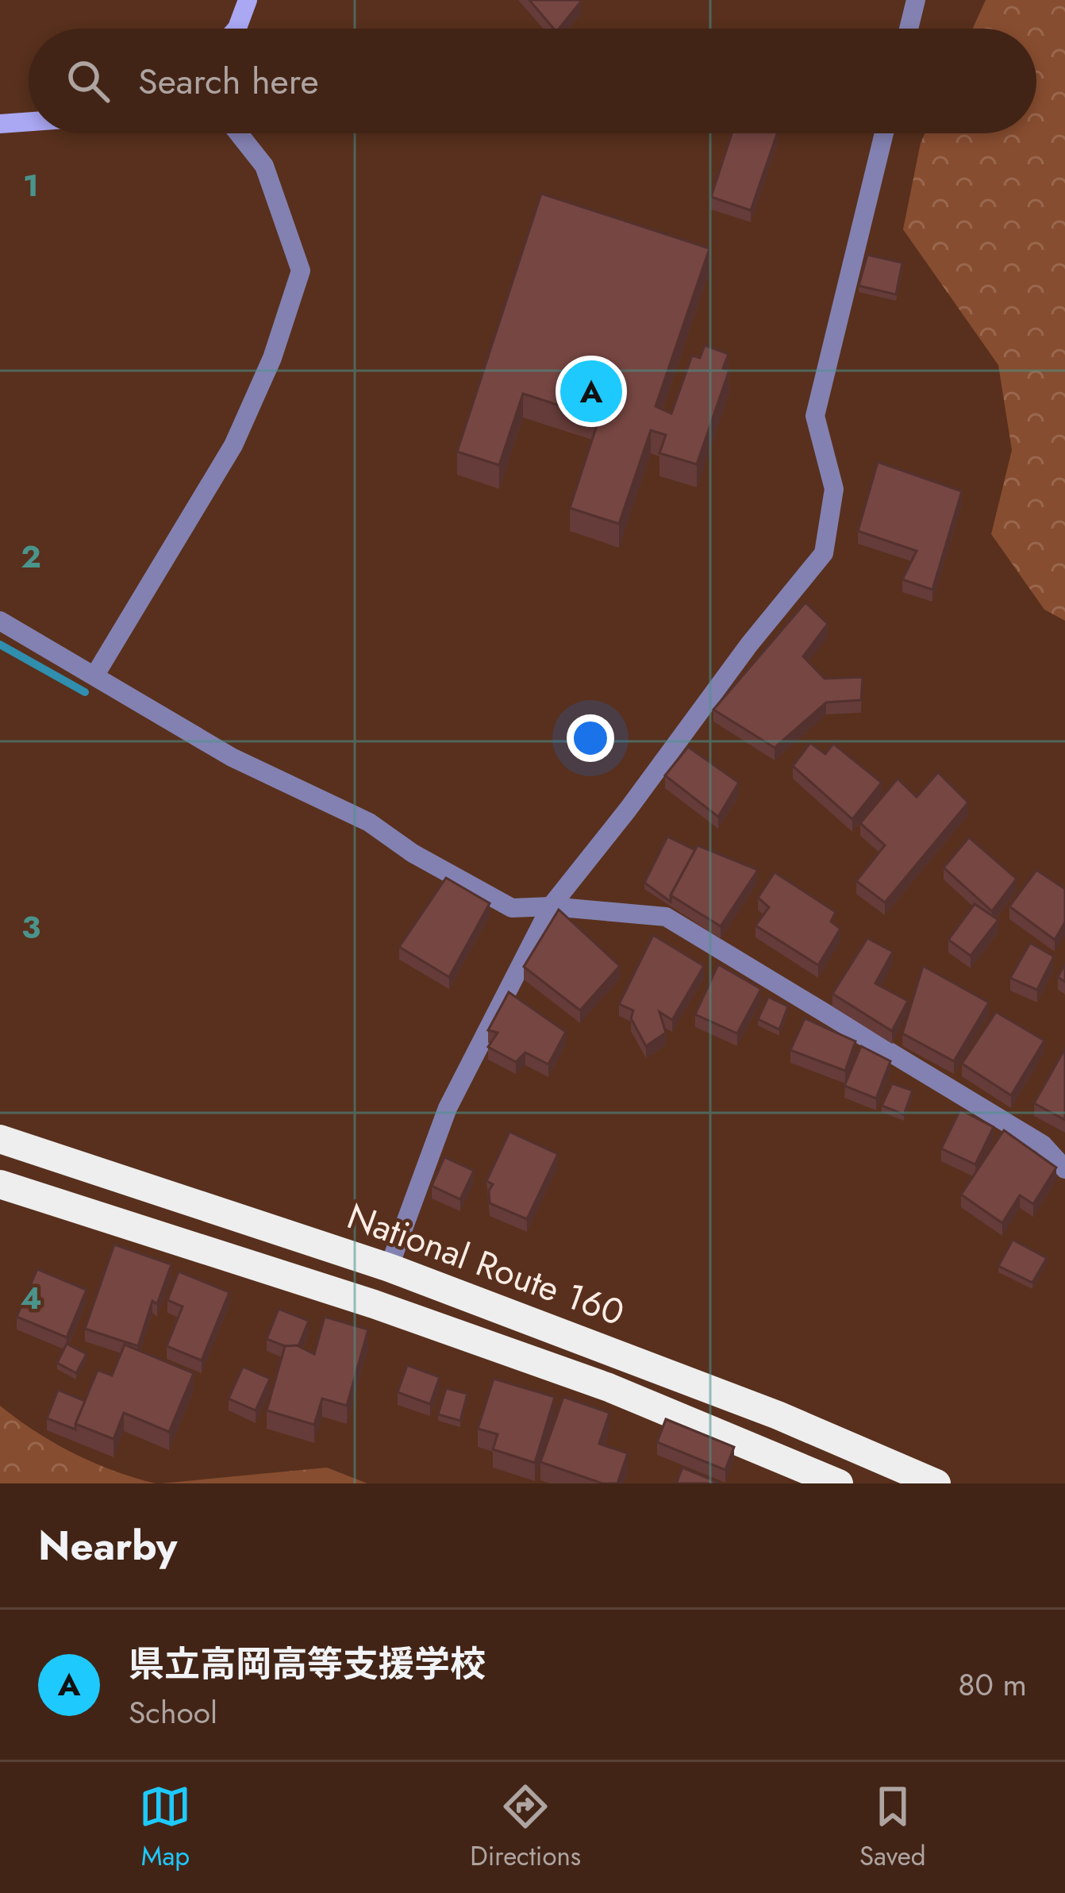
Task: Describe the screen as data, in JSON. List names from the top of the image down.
{
  "streets": {
    "highway": ["National Route 160"]
  },
  "page": {
    "search": "Search here",
    "pins": "A",
    "heading": "Nearby",
    "list": [
      {
        "mark": "A",
        "name": "県立高岡高等支援学校",
        "note": "School",
        "value": "80 m"
      }
    ],
    "nav": ["Map", "Directions", "Saved"]
  },
  "grid": {
    "rows": [
      "1",
      "2",
      "3",
      "4"
    ]
  }
}
